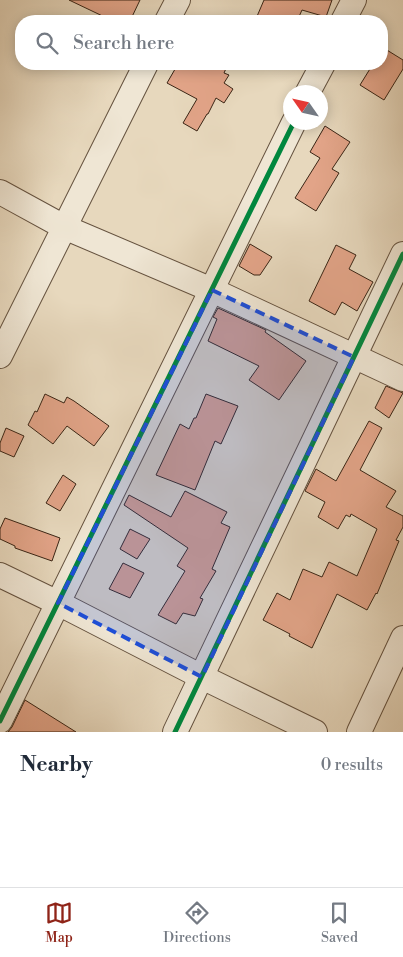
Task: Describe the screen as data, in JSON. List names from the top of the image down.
{
  "north": "top left",
  "page": {
    "search": "Search here",
    "heading": ["Nearby", "0 results"],
    "nav": ["Map", "Directions", "Saved"]
  }
}
